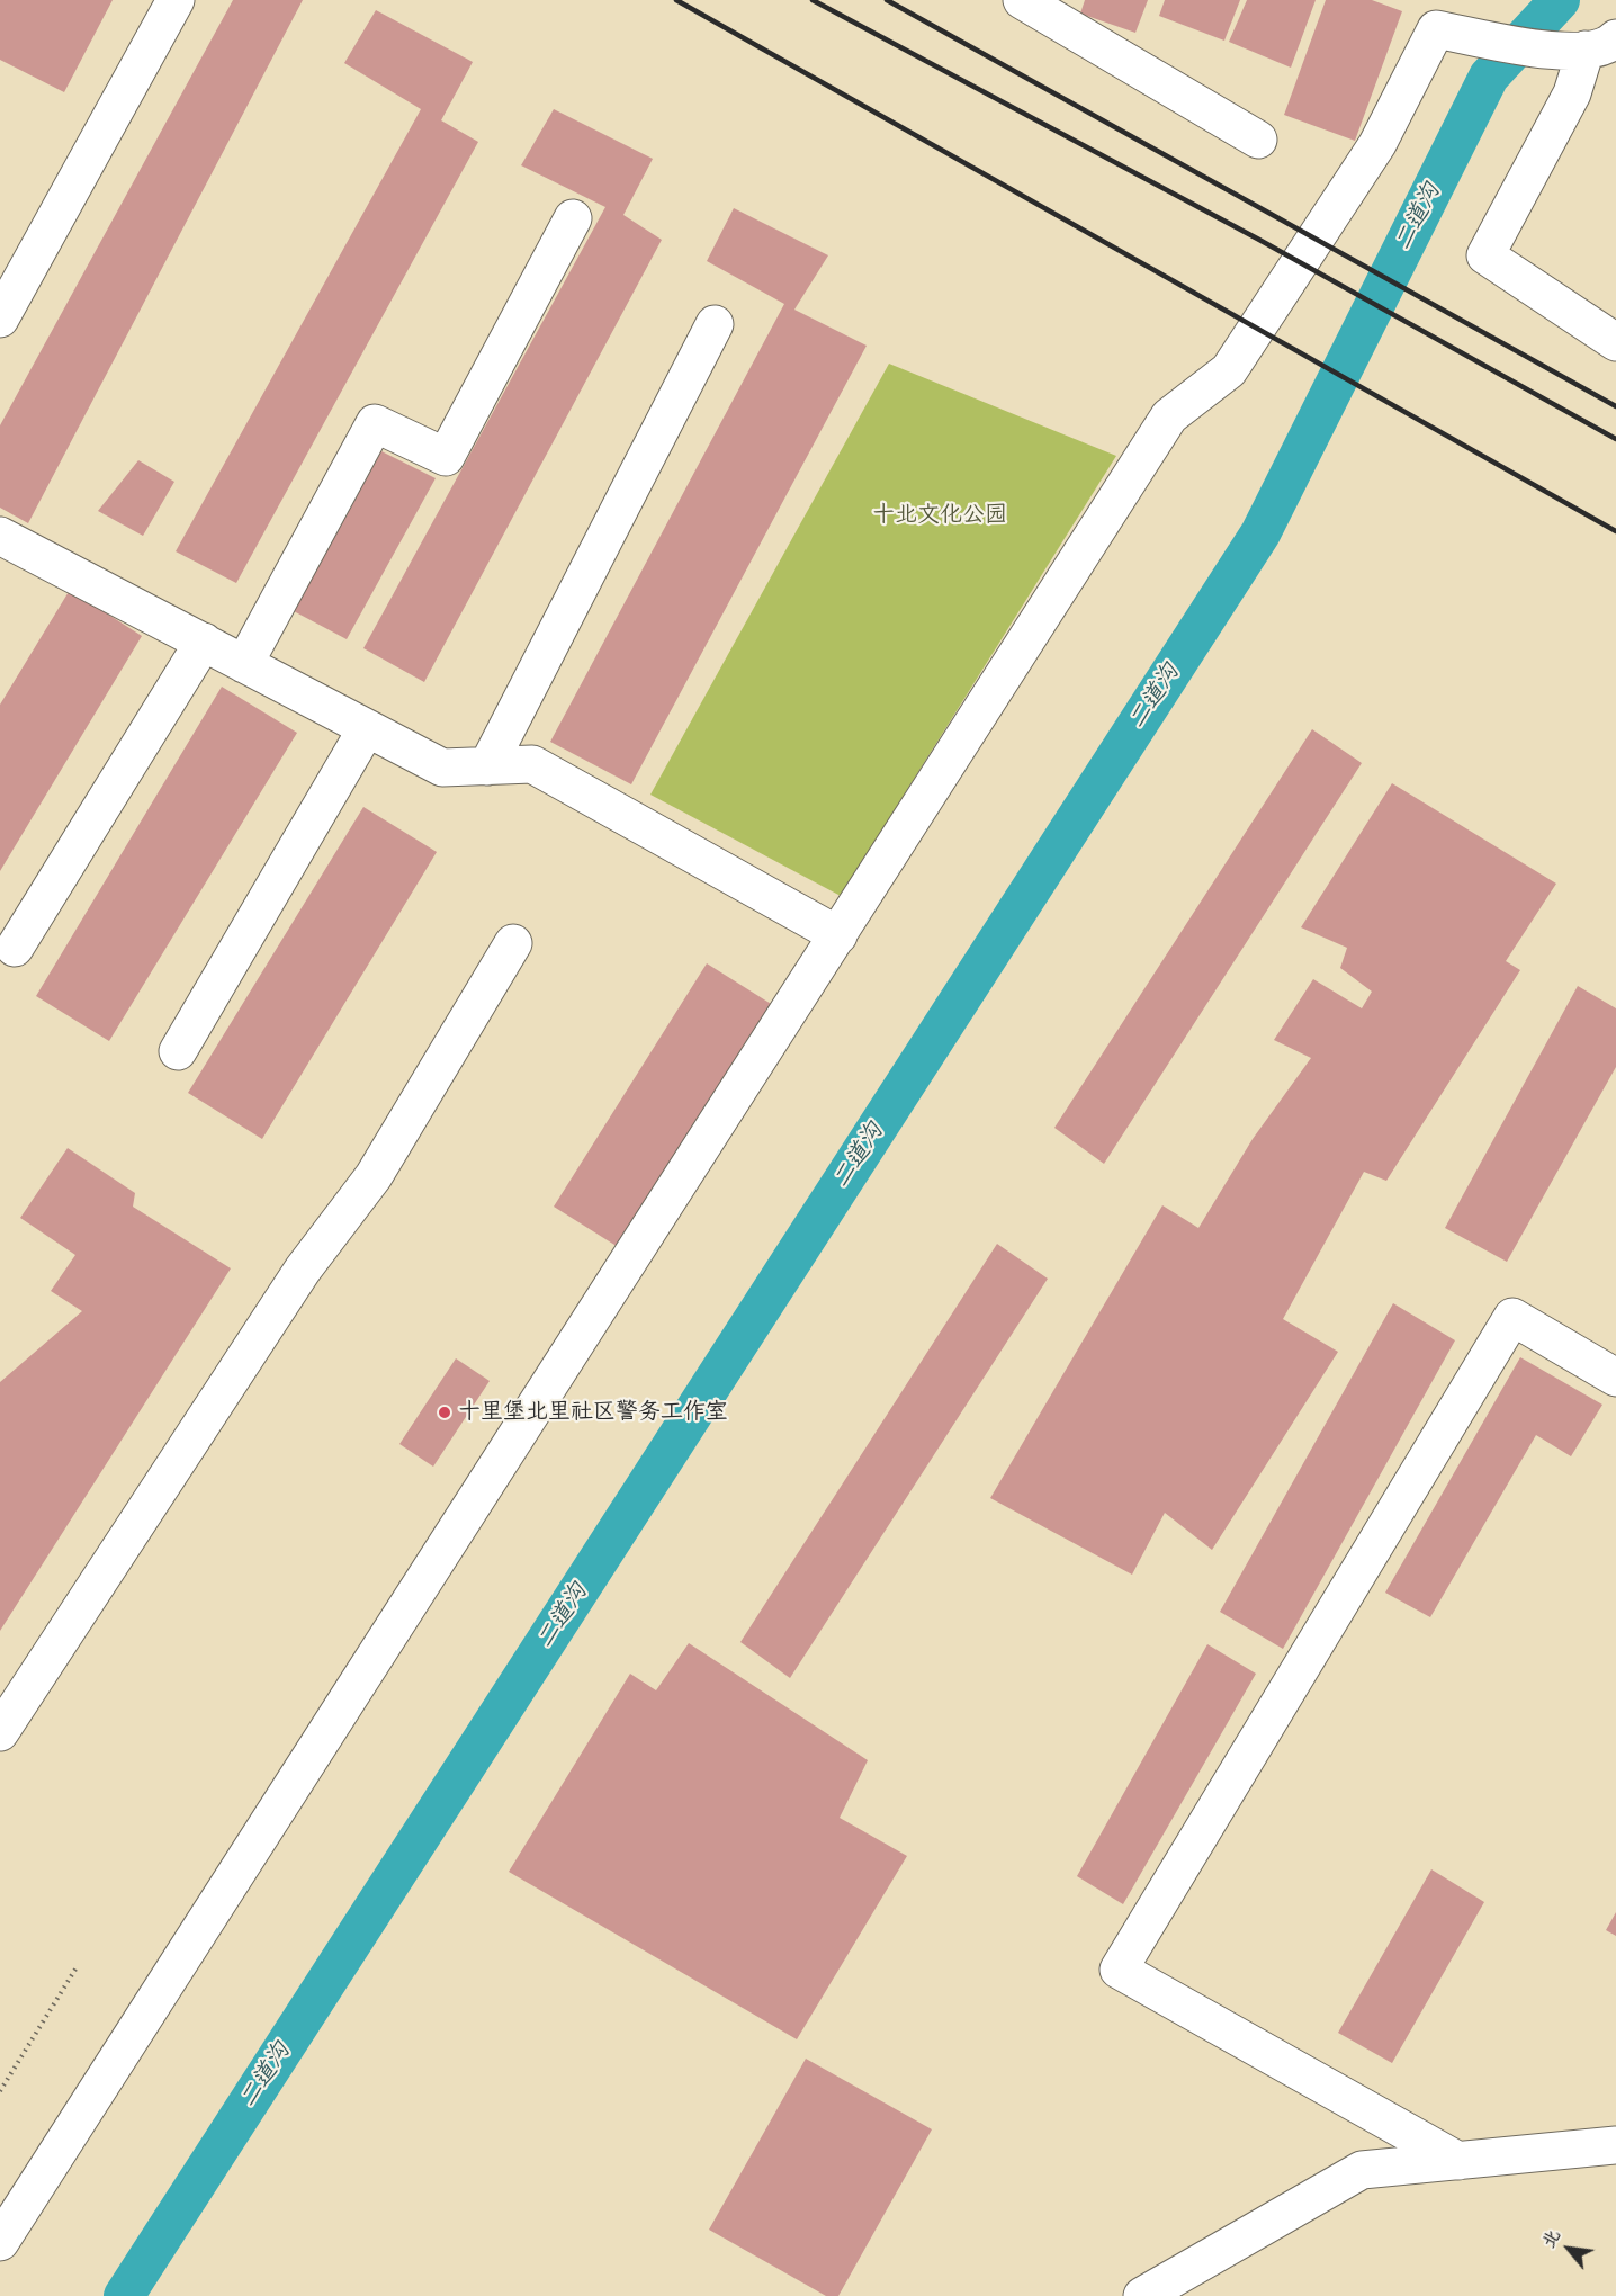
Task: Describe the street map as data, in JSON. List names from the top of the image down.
{
  "water": ["二道沟"],
  "parks": ["十北文化公园"],
  "places": ["十里堡北里社区警务工作室"],
  "north": "top left"
}
